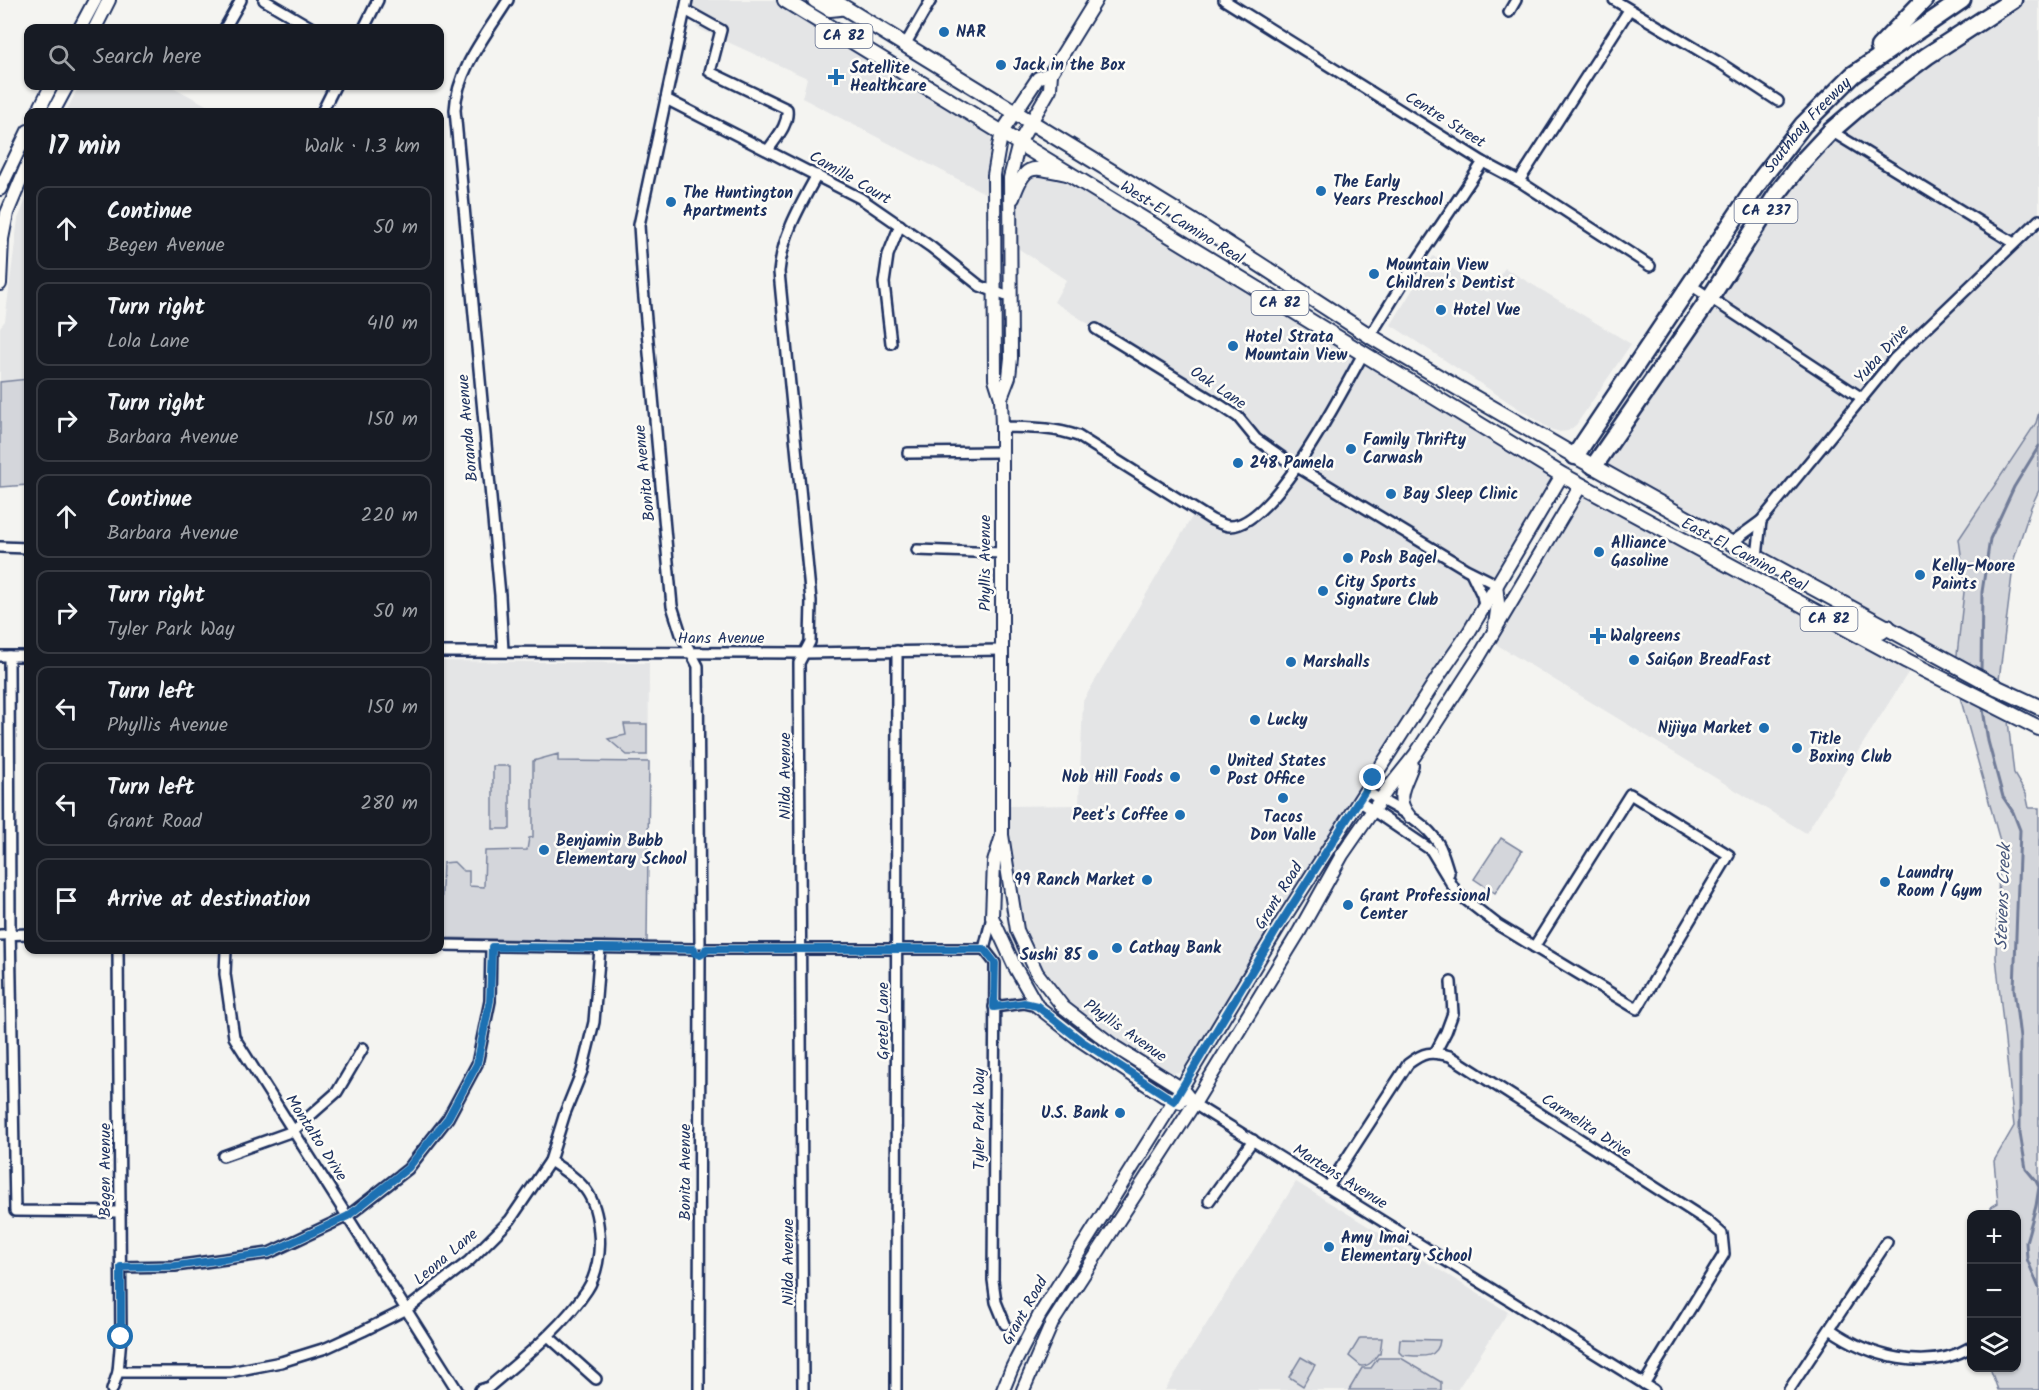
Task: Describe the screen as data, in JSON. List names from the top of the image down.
{
  "streets": {
    "highway": ["Southbay Freeway", "CA 237"],
    "main road": [
      "CA 82",
      "West El Camino Real",
      "East El Camino Real",
      "Grant Road"
    ],
    "street": [
      "Centre Street",
      "Camille Court",
      "Yuba Drive",
      "Oak Lane",
      "Boranda Avenue",
      "Bonita Avenue",
      "Phyllis Avenue",
      "Hans Avenue",
      "Nilda Avenue",
      "Gretel Lane",
      "Tyler Park Way",
      "Carmelita Drive",
      "Montalto Drive",
      "Begen Avenue",
      "Martens Avenue",
      "Leona Lane"
    ]
  },
  "crossings": [
    ["Southbay Freeway", "CA 237"],
    ["Southbay Freeway", "West El Camino Real"],
    ["Southbay Freeway", "Grant Road"],
    ["Camille Court", "Bonita Avenue"],
    ["Camille Court", "Phyllis Avenue"],
    ["Camille Court", "Nilda Avenue"],
    ["CA 237", "West El Camino Real"],
    ["CA 237", "East El Camino Real"],
    ["CA 237", "Grant Road"],
    ["West El Camino Real", "East El Camino Real"],
    ["West El Camino Real", "Phyllis Avenue"],
    ["West El Camino Real", "Grant Road"],
    ["Yuba Drive", "East El Camino Real"],
    ["Oak Lane", "Grant Road"],
    ["Boranda Avenue", "Hans Avenue"],
    ["Bonita Avenue", "Hans Avenue"],
    ["East El Camino Real", "Grant Road"],
    ["Phyllis Avenue", "Hans Avenue"],
    ["Phyllis Avenue", "Grant Road"],
    ["Phyllis Avenue", "Martens Avenue"],
    ["Hans Avenue", "Nilda Avenue"],
    ["Hans Avenue", "Gretel Lane"],
    ["Grant Road", "Martens Avenue"],
    ["Carmelita Drive", "Martens Avenue"],
    ["Montalto Drive", "Leona Lane"],
    ["Begen Avenue", "Leona Lane"]
  ],
  "water": ["Stevens Creek"],
  "places": {
    "other": [
      "NAR",
      "Jack in the Box",
      "The Early Years Preschool",
      "The Huntington Apartments",
      "Mountain View Children's Dentist",
      "Hotel Vue",
      "Hotel Strata Mountain View",
      "Family Thrifty Carwash",
      "248 Pamela",
      "Bay Sleep Clinic",
      "Alliance Gasoline",
      "Posh Bagel",
      "Kelly-Moore Paints",
      "City Sports Signature Club",
      "SaiGon BreadFast",
      "Marshalls",
      "Lucky",
      "Nijiya Market",
      "Title Boxing Club",
      "United States Post Office",
      "Nob Hill Foods",
      "Tacos Don Valle",
      "Peet's Coffee",
      "Benjamin Bubb Elementary School",
      "99 Ranch Market",
      "Laundry Room / Gym",
      "Grant Professional Center",
      "Cathay Bank",
      "Sushi 85",
      "U.S. Bank",
      "Amy Imai Elementary School"
    ],
    "health": ["Satellite Healthcare", "Walgreens"]
  },
  "page": {
    "search": "Search here",
    "heading": ["17 min", "Walk · 1.3 km"],
    "list": [
      ["Continue", "Begen Avenue", "50 m"],
      ["Turn right", "Lola Lane", "410 m"],
      ["Turn right", "Barbara Avenue", "150 m"],
      ["Continue", "Barbara Avenue", "220 m"],
      ["Turn right", "Tyler Park Way", "50 m"],
      ["Turn left", "Phyllis Avenue", "150 m"],
      ["Turn left", "Grant Road", "280 m"],
      "Arrive at destination"
    ],
    "map_buttons": ["+", "−"]
  }
}
